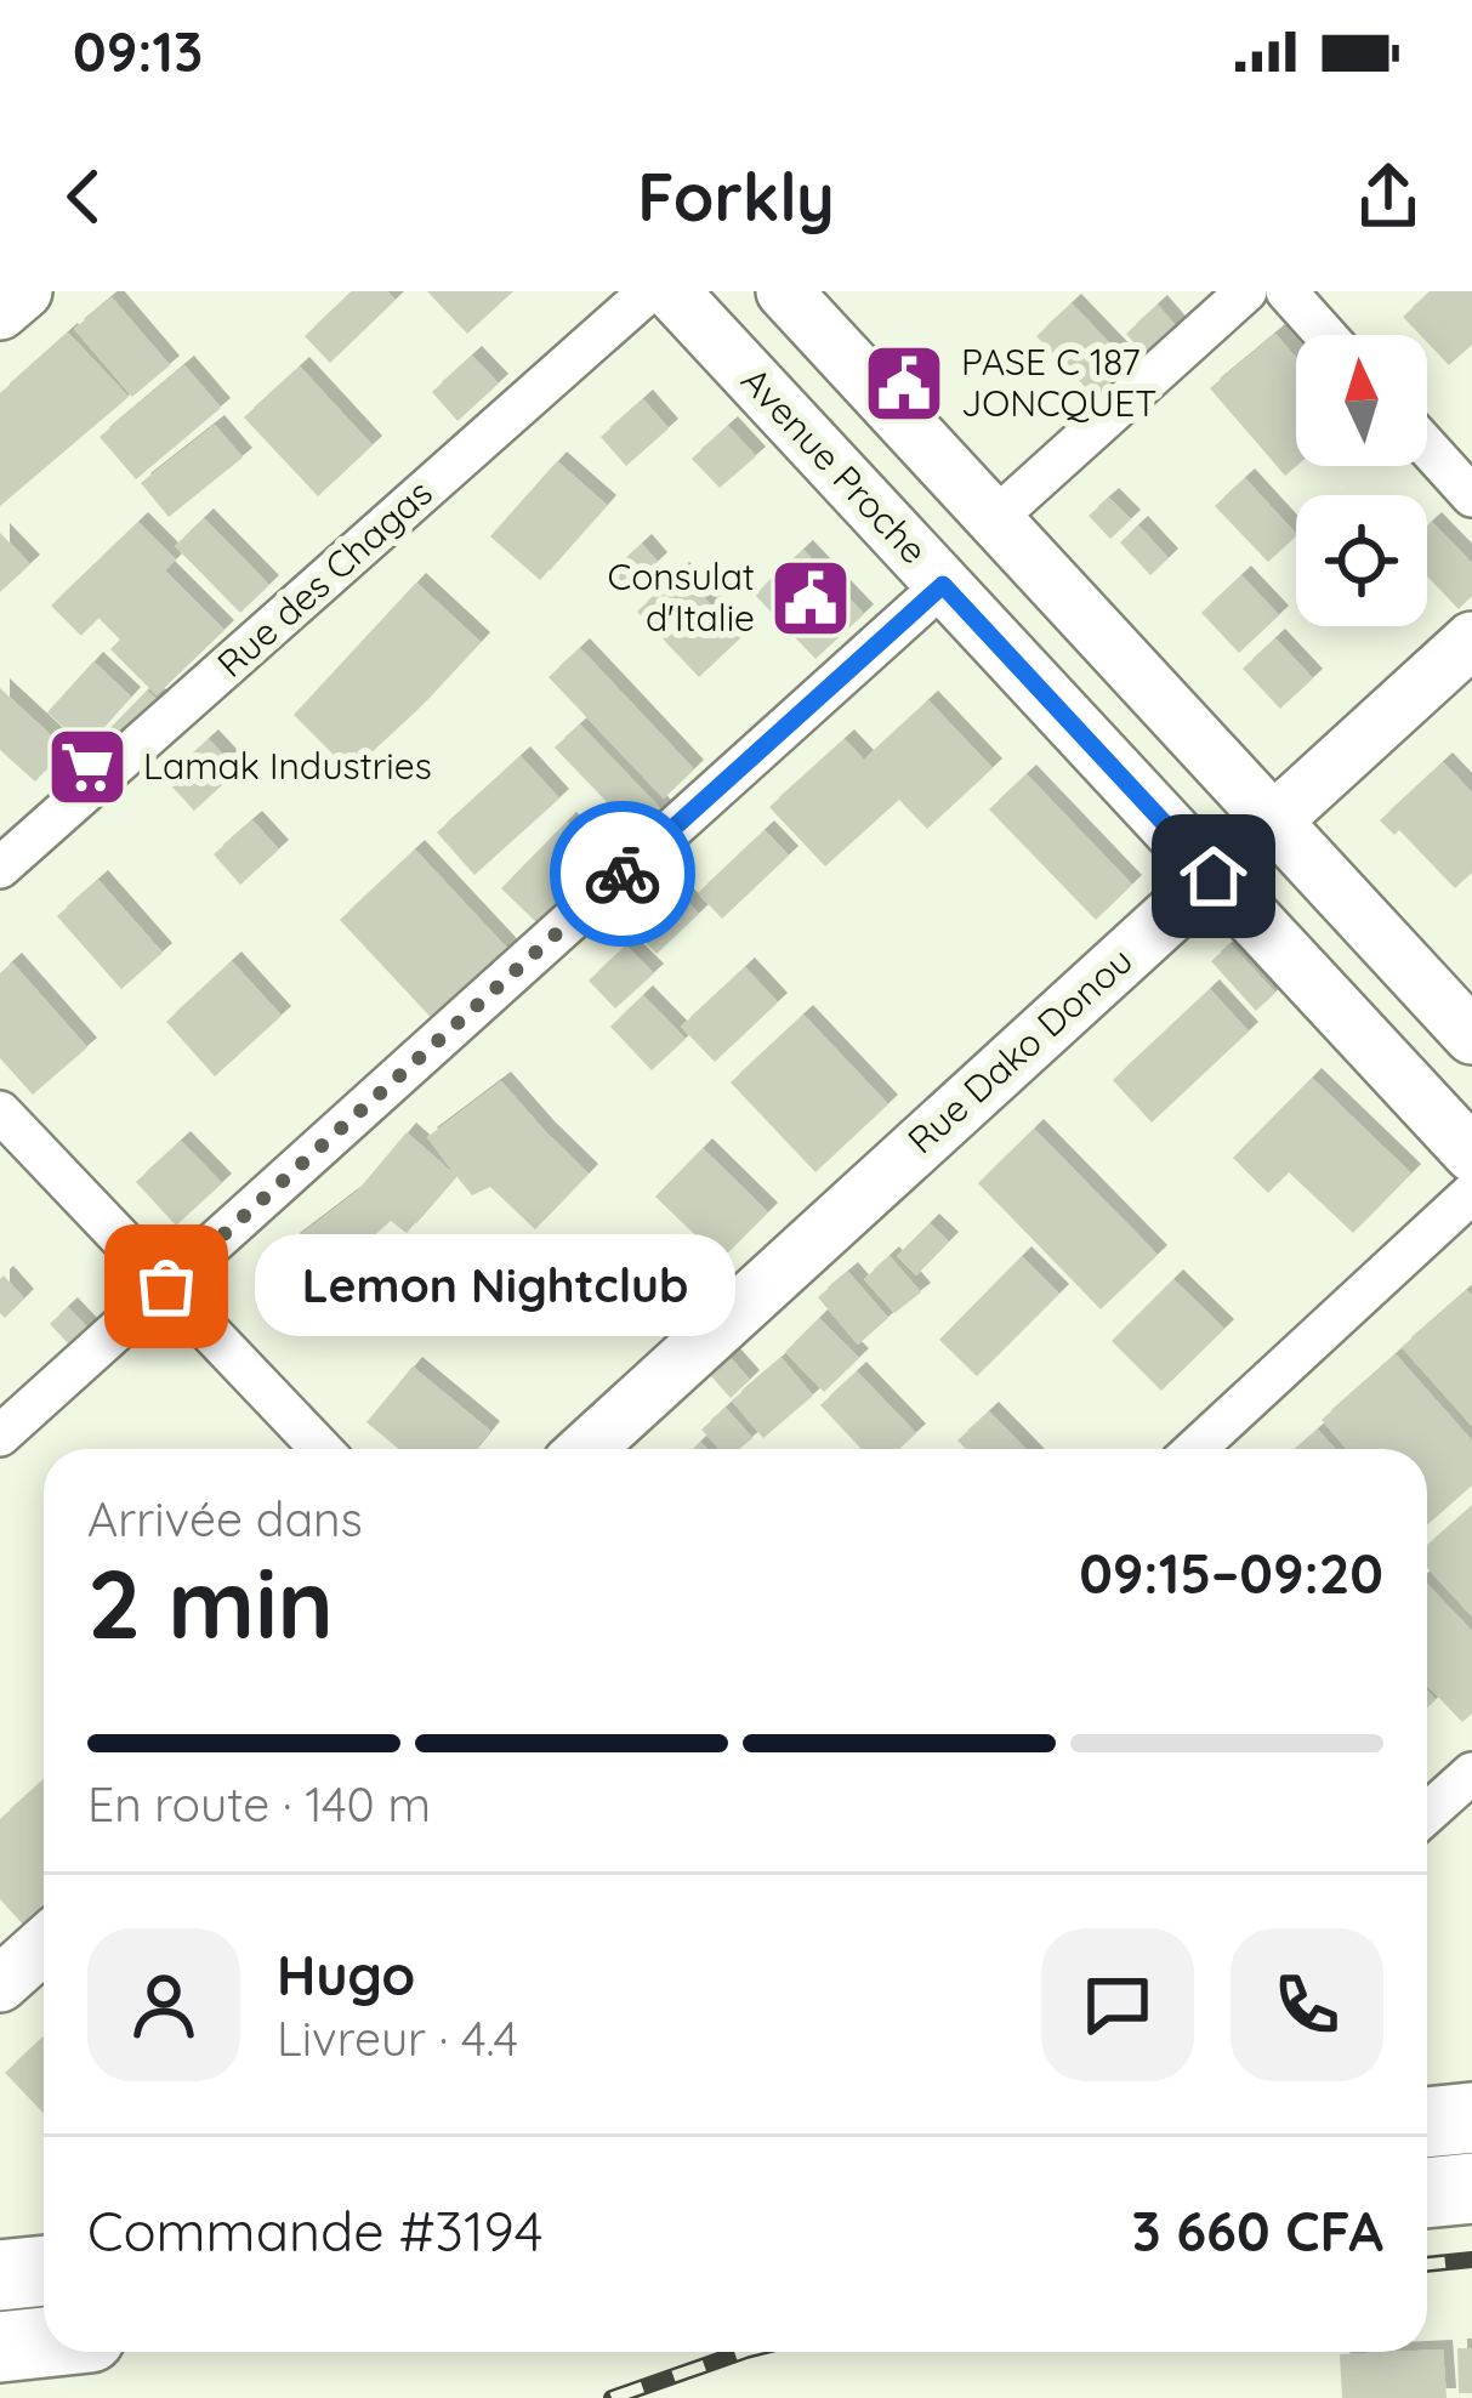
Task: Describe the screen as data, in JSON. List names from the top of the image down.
{
  "streets": {
    "street": ["Avenue Proche", "Rue des Chagas", "Rue Dako Donou"]
  },
  "crossings": [
    ["Avenue Proche", "Rue Dako Donou"]
  ],
  "places": {
    "public building": ["PASE C 187 JONCQUET", "Consulat d'Italie"],
    "supermarket": ["Lamak Industries"],
    "other": ["Lemon Nightclub"]
  },
  "north": "top",
  "page": {
    "status": "09:13",
    "header": "Forkly",
    "bubble": "Lemon Nightclub",
    "heading": ["2 min", "Arrivée dans", "09:15–09:20"],
    "panel": [
      "Hugo",
      "Livreur · 4.4",
      "Commande #3194",
      "3 660 CFA"
    ],
    "bar": "En route · 140 m"
  }
}
